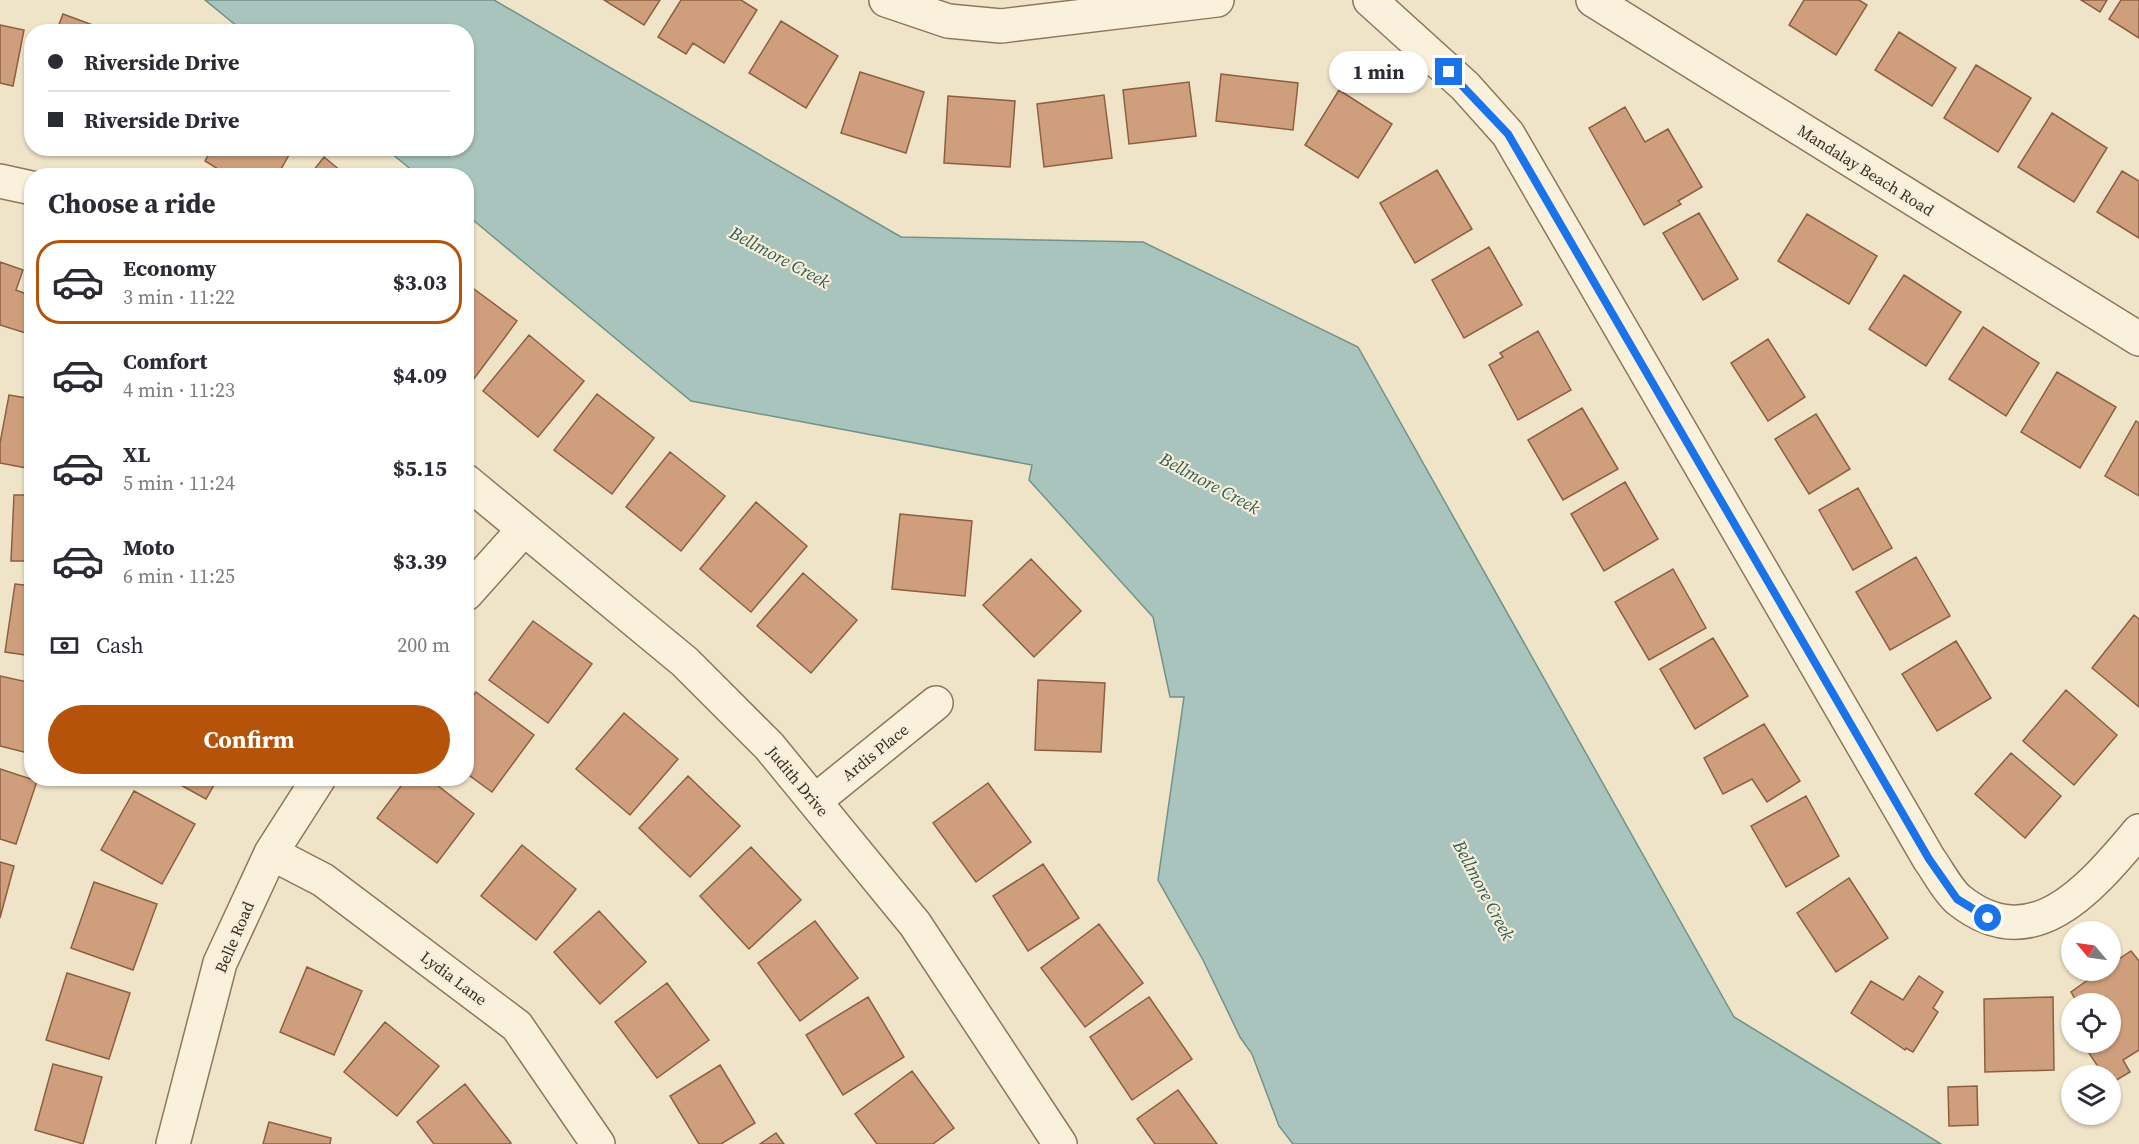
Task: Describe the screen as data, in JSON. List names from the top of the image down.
{
  "streets": {
    "street": [
      "Mandalay Beach Road",
      "Ardis Place",
      "Judith Drive",
      "Belle Road",
      "Lydia Lane"
    ]
  },
  "crossings": [
    ["Ardis Place", "Judith Drive"],
    ["Belle Road", "Lydia Lane"]
  ],
  "water": ["Bellmore Creek"],
  "north": "top left",
  "page": {
    "banner": ["Riverside Drive", "Riverside Drive"],
    "bubble": "1 min",
    "heading": "Choose a ride",
    "list": [
      {
        "name": "Economy",
        "note": "3 min · 11:22",
        "value": "$3.03"
      },
      {
        "name": "Comfort",
        "note": "4 min · 11:23",
        "value": "$4.09"
      },
      {
        "name": "XL",
        "note": "5 min · 11:24",
        "value": "$5.15"
      },
      {
        "name": "Moto",
        "note": "6 min · 11:25",
        "value": "$3.39"
      }
    ],
    "pay": ["Cash", "200 m"],
    "buttons": "Confirm"
  }
}
